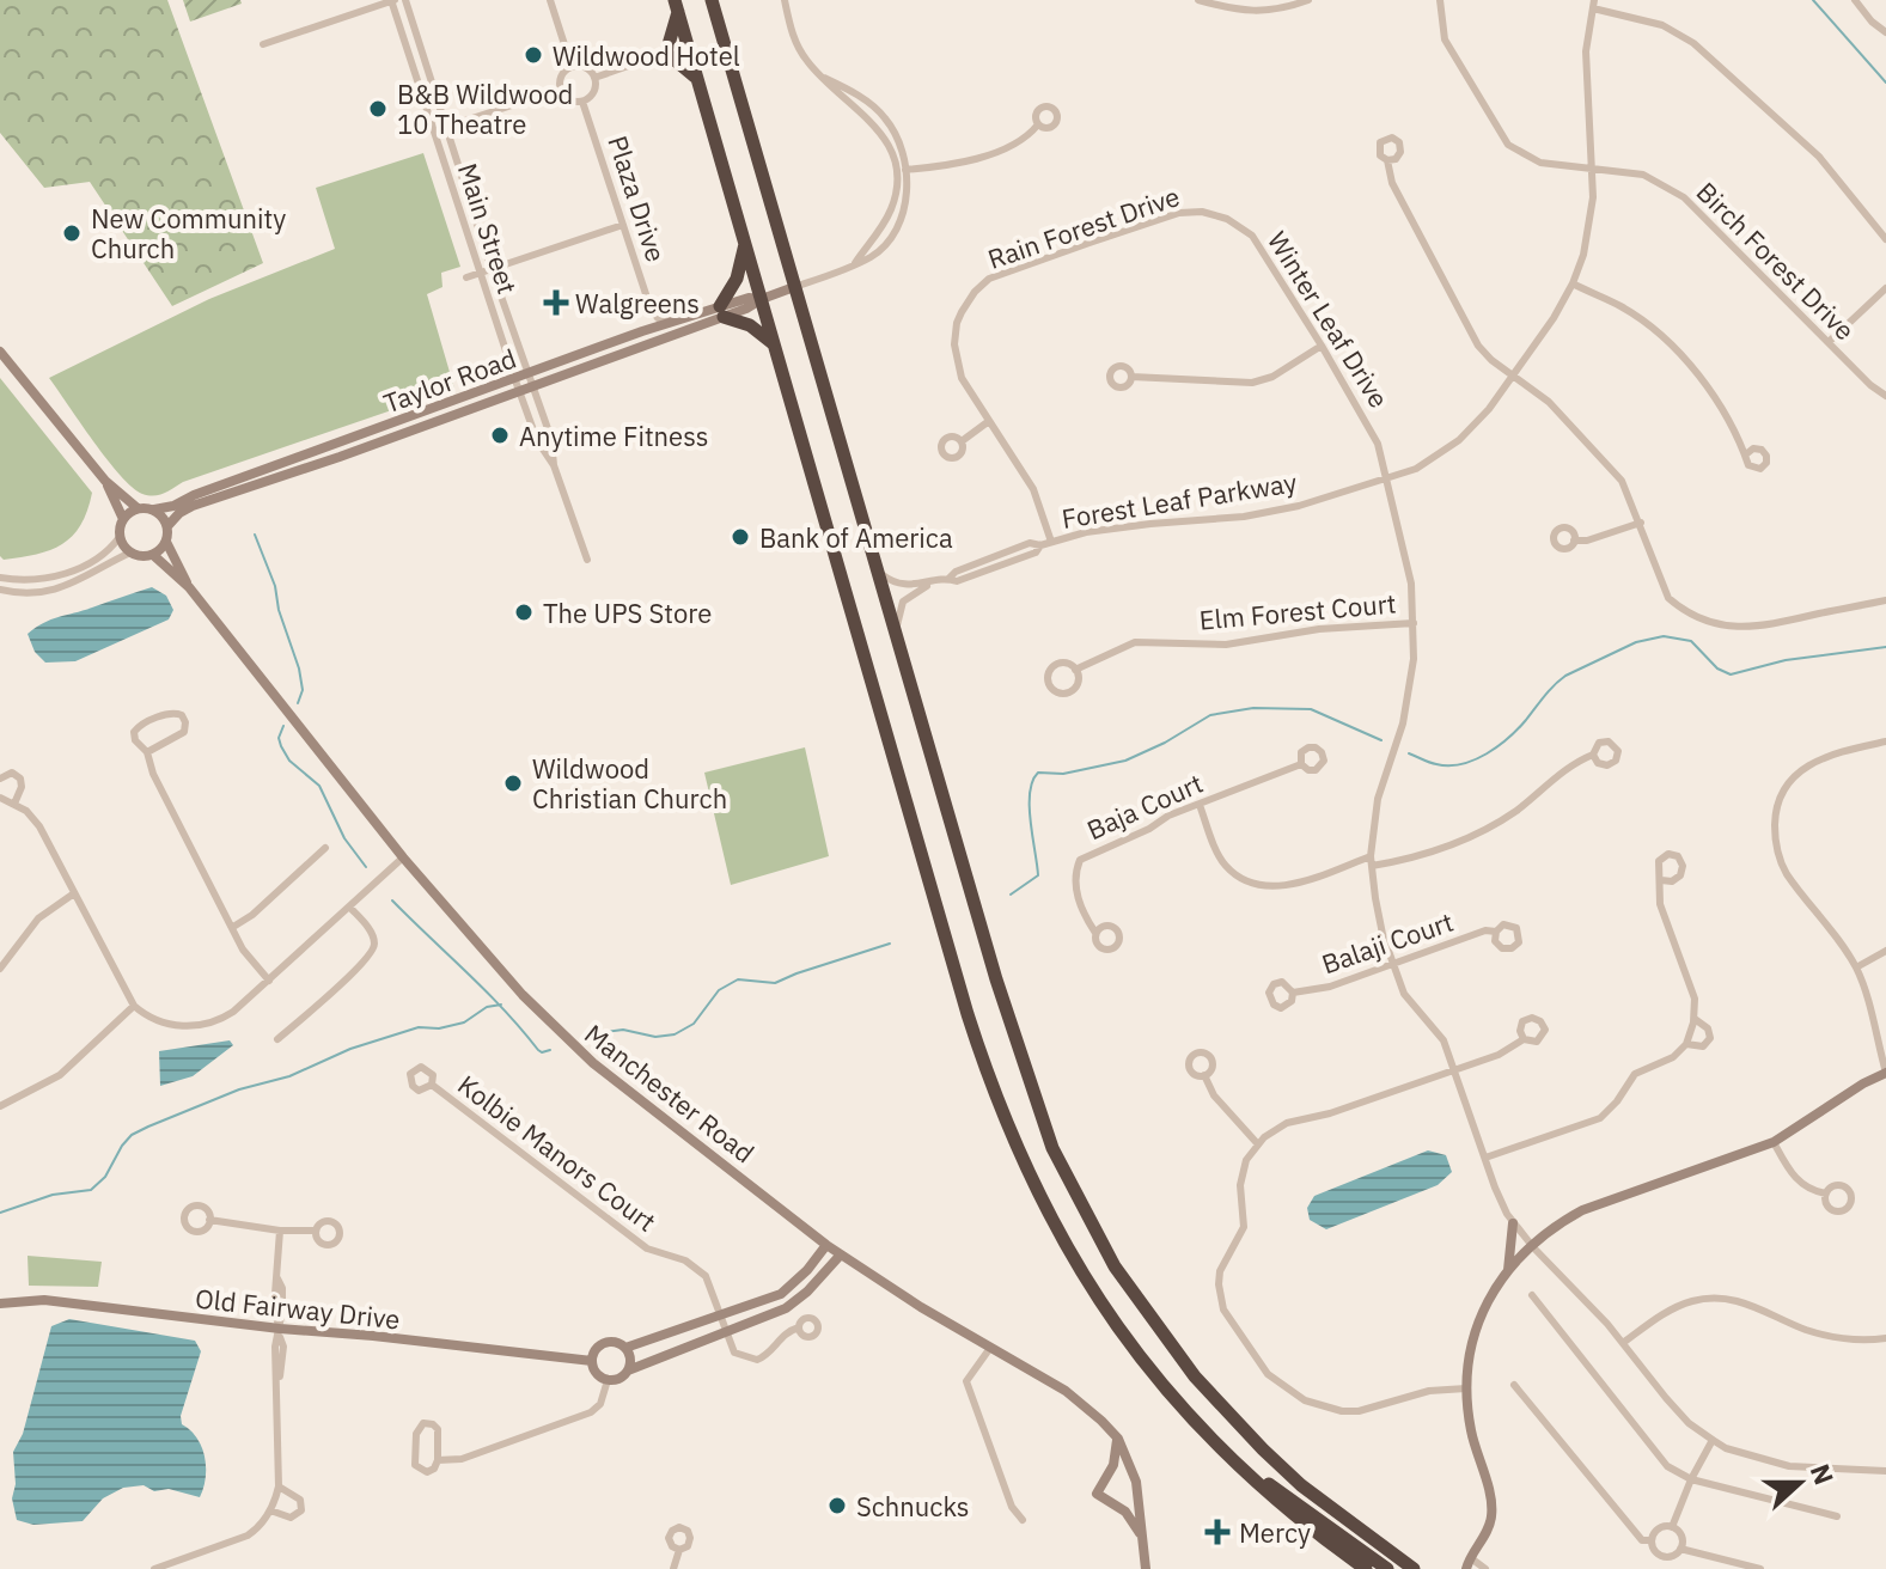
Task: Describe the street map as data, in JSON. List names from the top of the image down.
{
  "streets": {
    "street": [
      "Plaza Drive",
      "Rain Forest Drive",
      "Main Street",
      "Birch Forest Drive",
      "Winter Leaf Drive",
      "Taylor Road",
      "Forest Leaf Parkway",
      "Elm Forest Court",
      "Baja Court",
      "Balaji Court",
      "Manchester Road",
      "Kolbie Manors Court",
      "Old Fairway Drive"
    ]
  },
  "crossings": [
    ["Rain Forest Drive", "Winter Leaf Drive"],
    ["Rain Forest Drive", "Forest Leaf Parkway"],
    ["Main Street", "Taylor Road"],
    ["Birch Forest Drive", "Forest Leaf Parkway"],
    ["Winter Leaf Drive", "Forest Leaf Parkway"],
    ["Winter Leaf Drive", "Elm Forest Court"],
    ["Winter Leaf Drive", "Balaji Court"],
    ["Taylor Road", "Manchester Road"],
    ["Manchester Road", "Old Fairway Drive"],
    ["Kolbie Manors Court", "Old Fairway Drive"]
  ],
  "places": {
    "other": [
      "Wildwood Hotel",
      "B&B Wildwood 10 Theatre",
      "New Community Church",
      "Anytime Fitness",
      "Bank of America",
      "The UPS Store",
      "Wildwood Christian Church",
      "Schnucks"
    ],
    "health": ["Walgreens", "Mercy"]
  },
  "north": "right"
}
